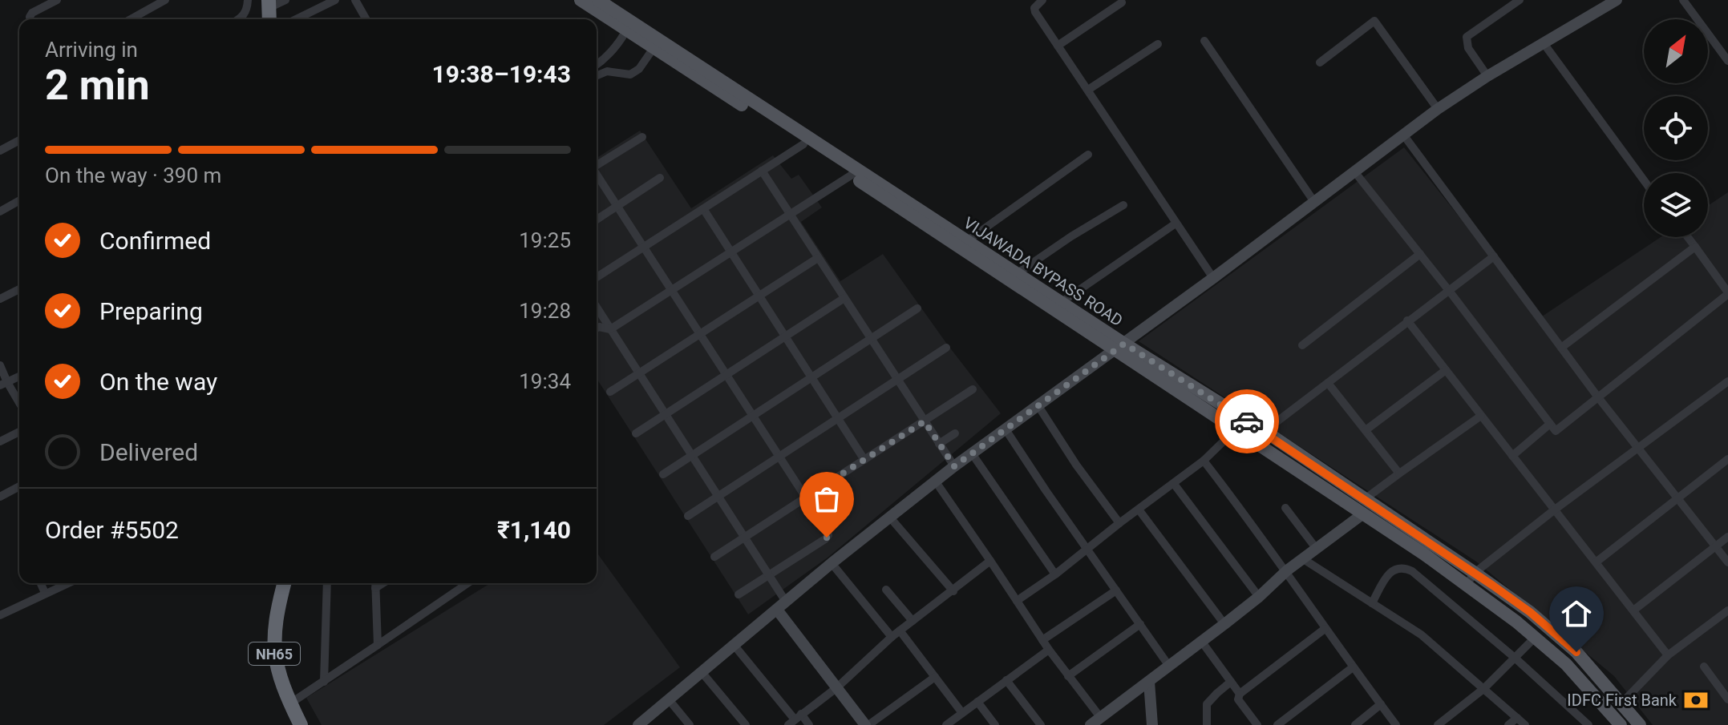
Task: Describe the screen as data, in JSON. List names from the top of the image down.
{
  "streets": {
    "highway": ["NH65"],
    "main road": ["VIJAWADA BYPASS ROAD"]
  },
  "places": {
    "bank": ["IDFC First Bank"]
  },
  "north": "top right",
  "page": {
    "heading": ["2 min", "Arriving in", "19:38–19:43"],
    "panel": ["Order #5502", "₹1,140"],
    "bar": "On the way · 390 m",
    "list": [
      ["Confirmed", "19:25"],
      ["Preparing", "19:28"],
      ["On the way", "19:34"],
      "Delivered"
    ]
  }
}
